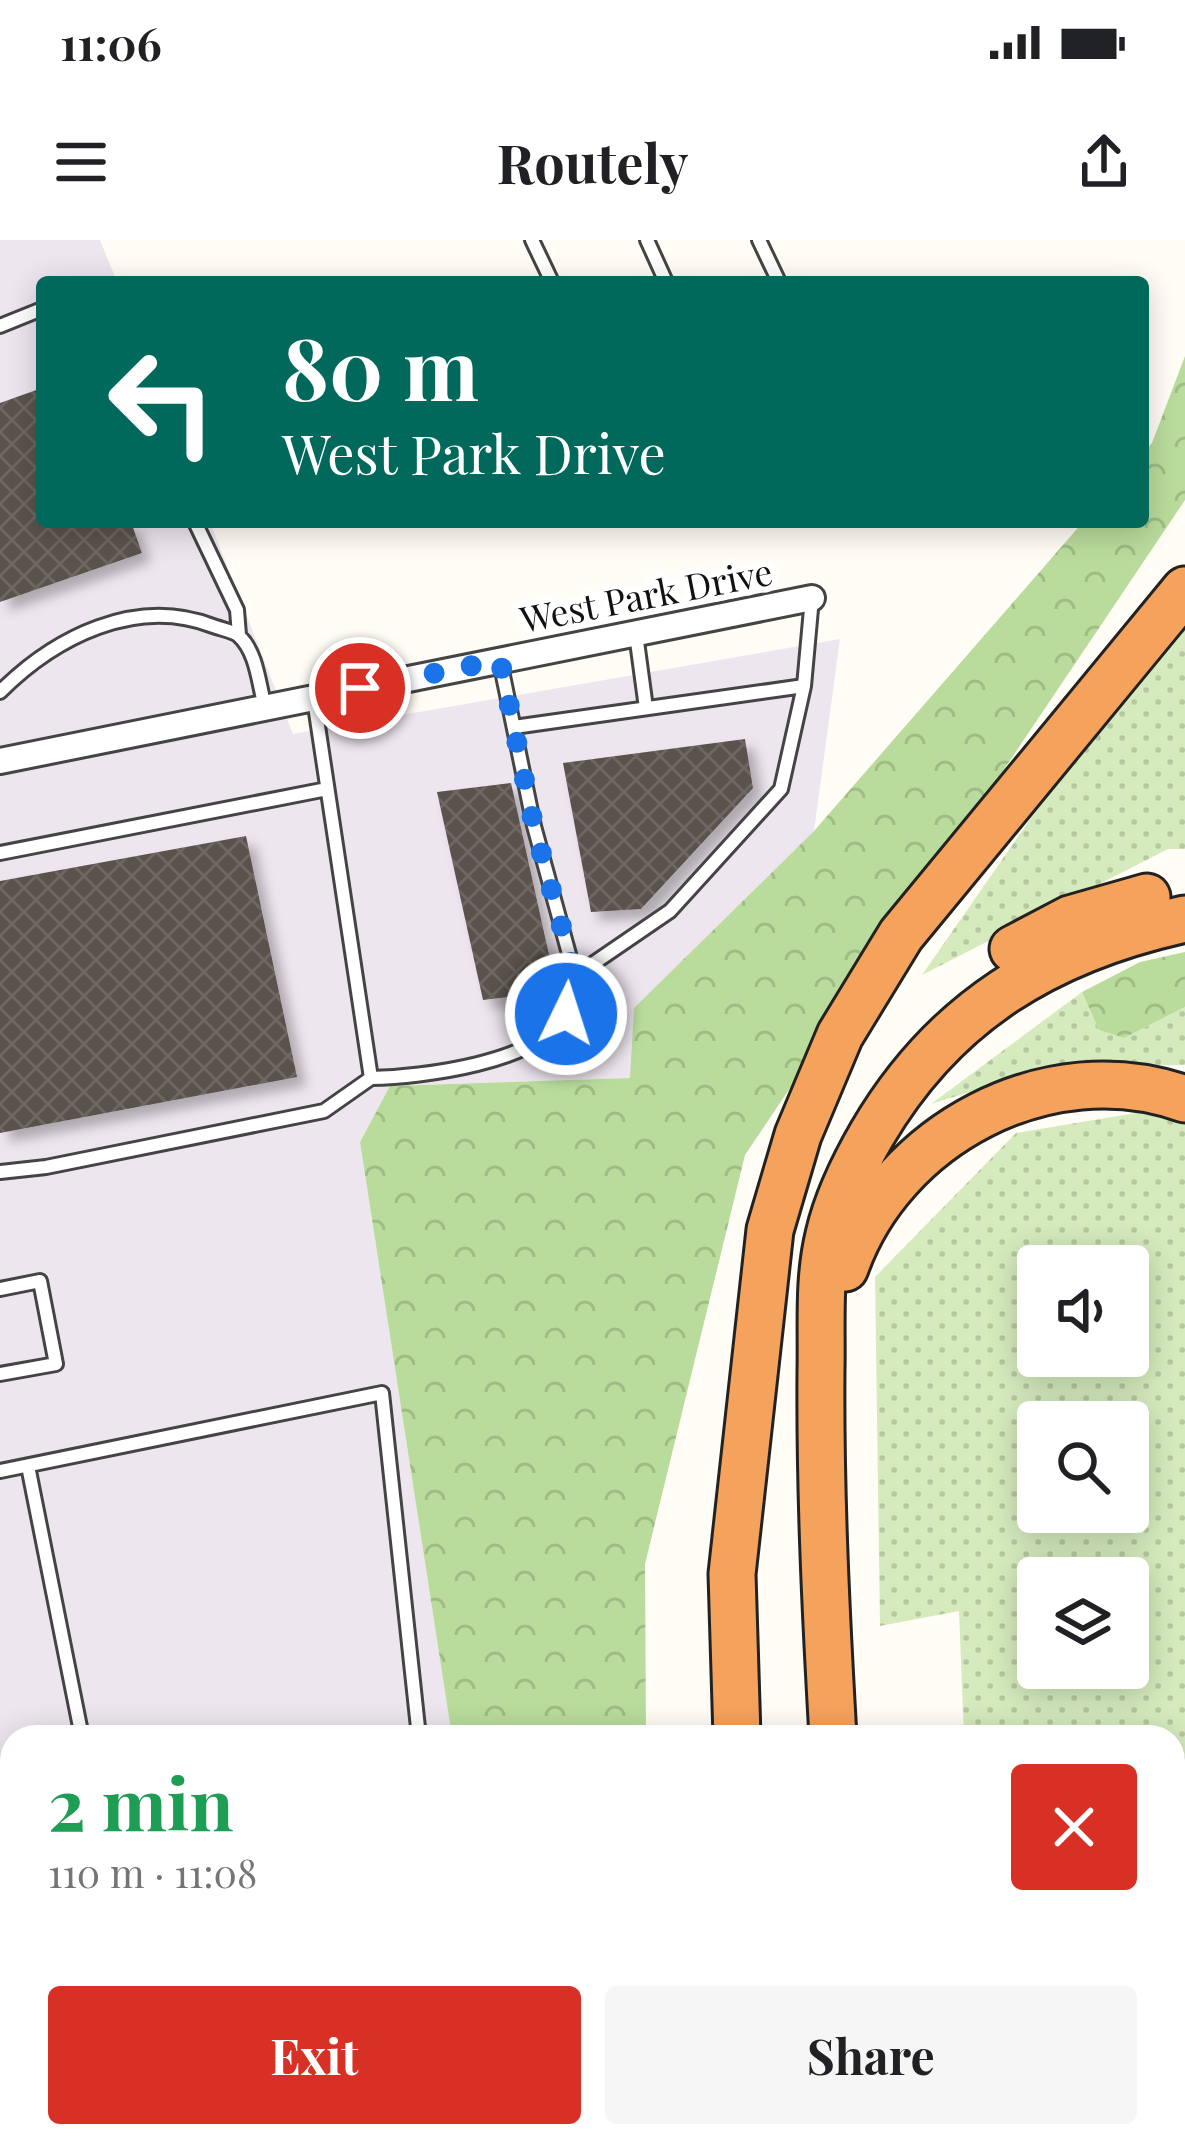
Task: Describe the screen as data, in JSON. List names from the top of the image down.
{
  "streets": {
    "street": ["West Park Drive"]
  },
  "page": {
    "status": "11:06",
    "header": "Routely",
    "turn": ["80 m", "West Park Drive"],
    "heading": ["2 min", "110 m · 11:08"],
    "buttons": ["Exit", "Share"]
  }
}
